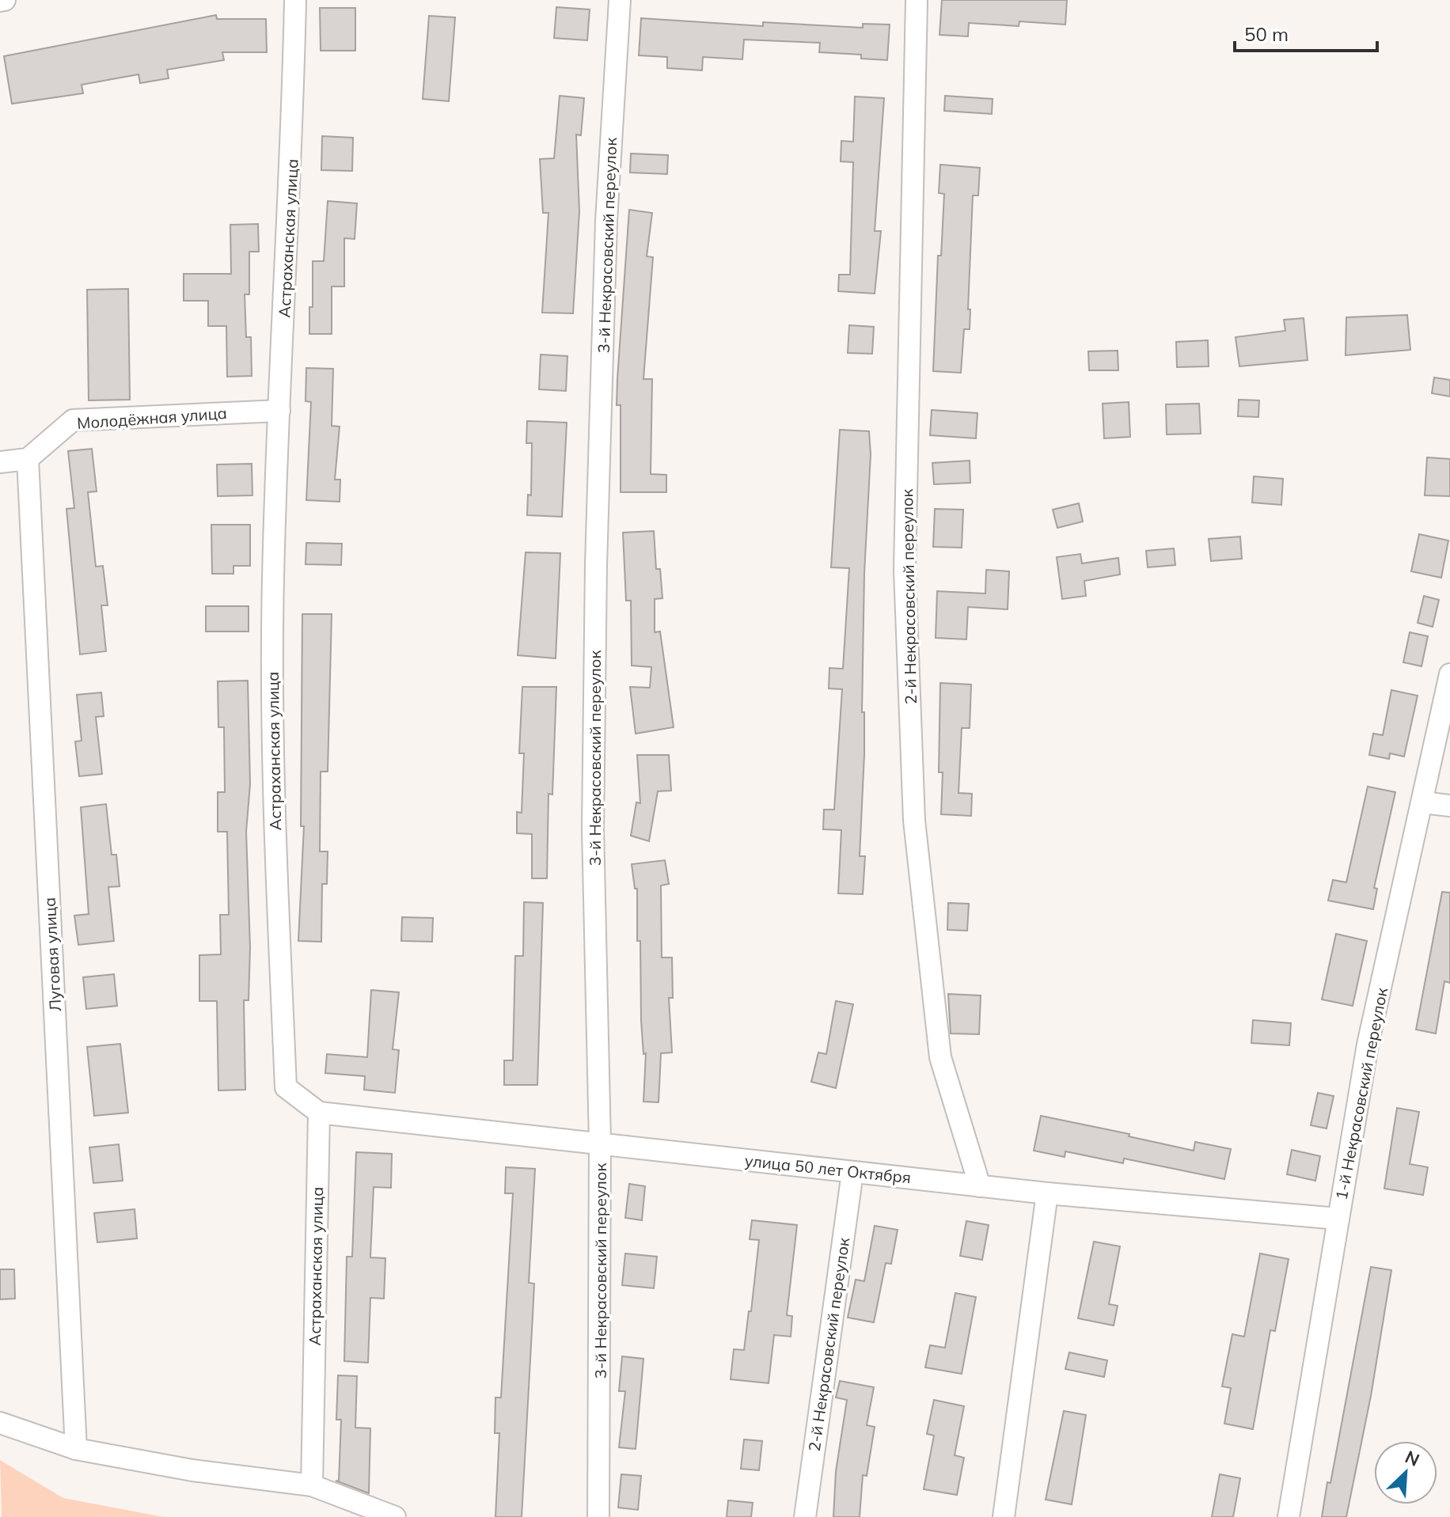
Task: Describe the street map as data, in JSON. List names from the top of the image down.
{
  "streets": {
    "street": [
      "Астраханская улица",
      "3-й Некрасовский переулок",
      "Молодёжная улица",
      "2-й Некрасовский переулок",
      "Луговая улица",
      "1-й Некрасовский переулок",
      "улица 50 лет Октября"
    ]
  },
  "crossings": [
    ["Астраханская улица", "Молодёжная улица"],
    ["Астраханская улица", "улица 50 лет Октября"],
    ["3-й Некрасовский переулок", "улица 50 лет Октября"],
    ["Молодёжная улица", "Луговая улица"],
    ["2-й Некрасовский переулок", "улица 50 лет Октября"],
    ["1-й Некрасовский переулок", "улица 50 лет Октября"]
  ],
  "scale_bar": "50 m",
  "north": "top right"
}
